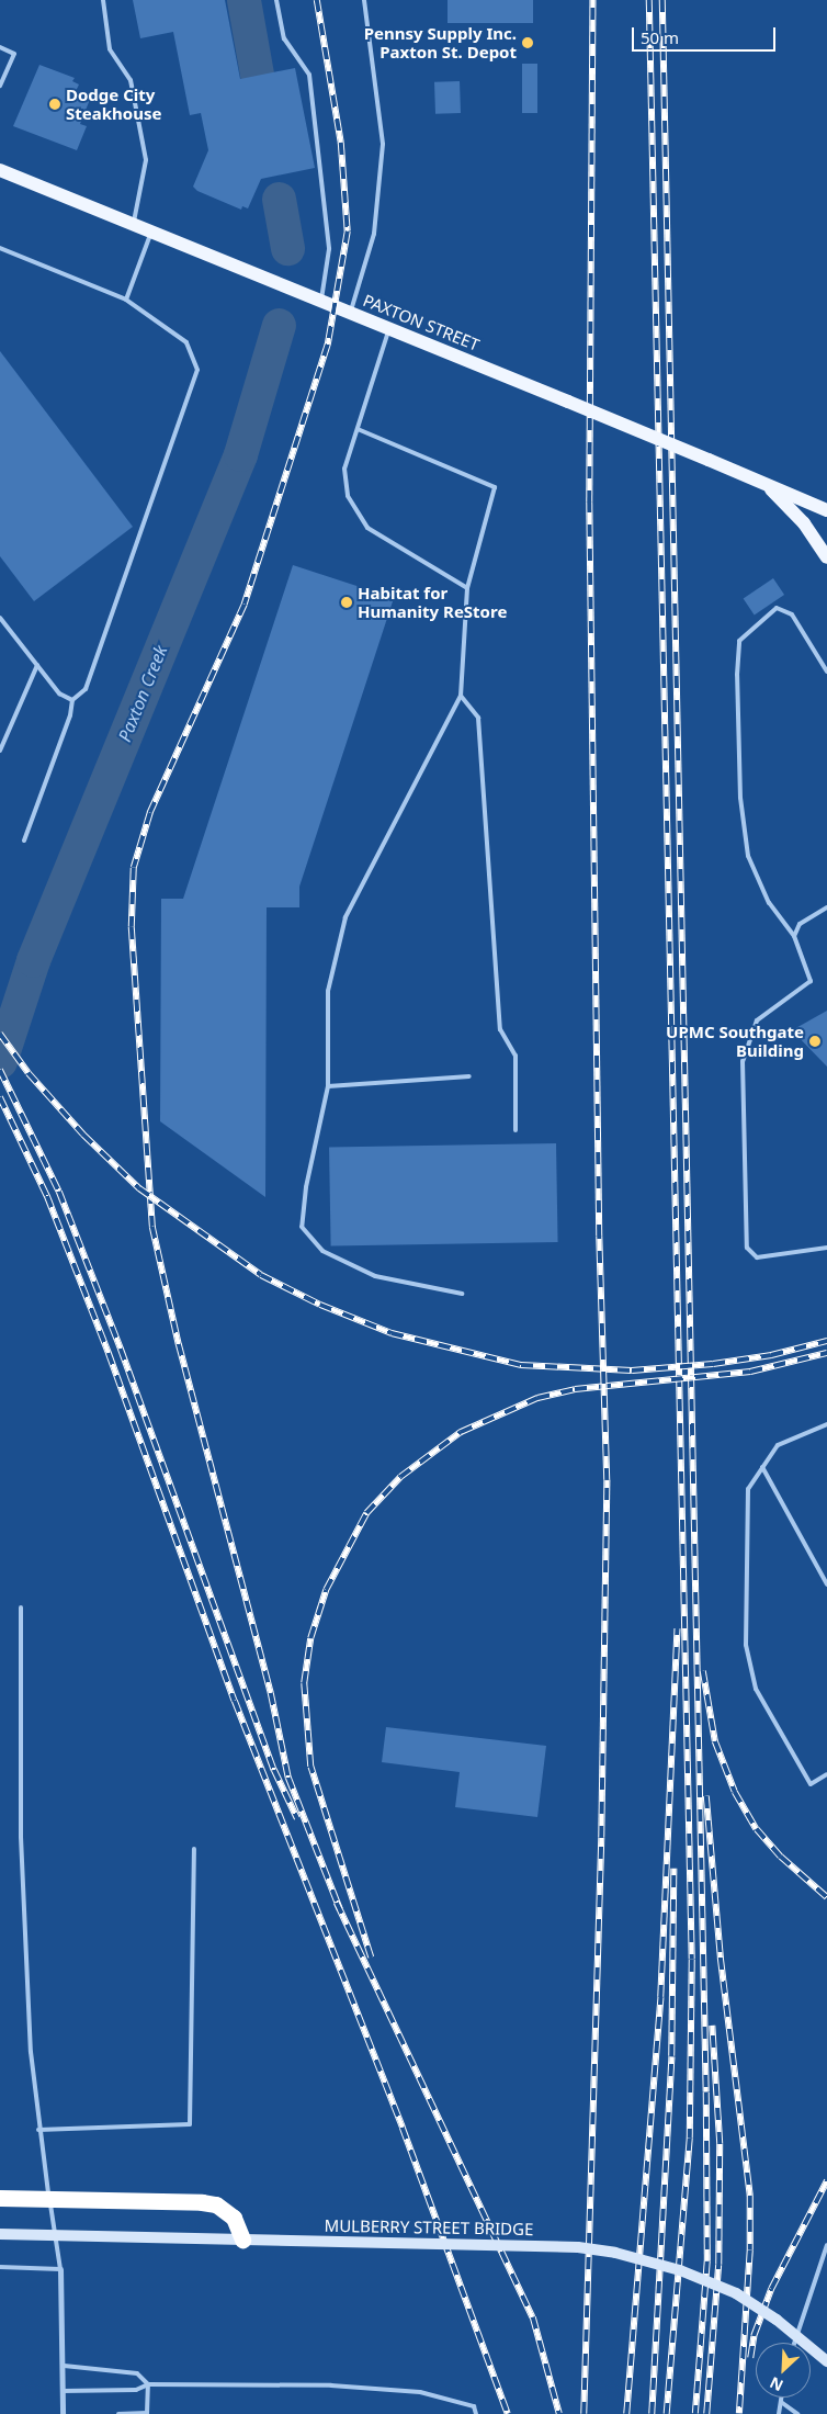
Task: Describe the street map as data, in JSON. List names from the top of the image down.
{
  "streets": {
    "main road": ["PAXTON STREET", "MULBERRY STREET BRIDGE"]
  },
  "water": ["Paxton Creek"],
  "places": [
    "Pennsy Supply Inc. Paxton St. Depot",
    "Dodge City Steakhouse",
    "Habitat for Humanity ReStore",
    "UPMC Southgate Building"
  ],
  "scale_bar": "50 m",
  "north": "bottom left"
}
